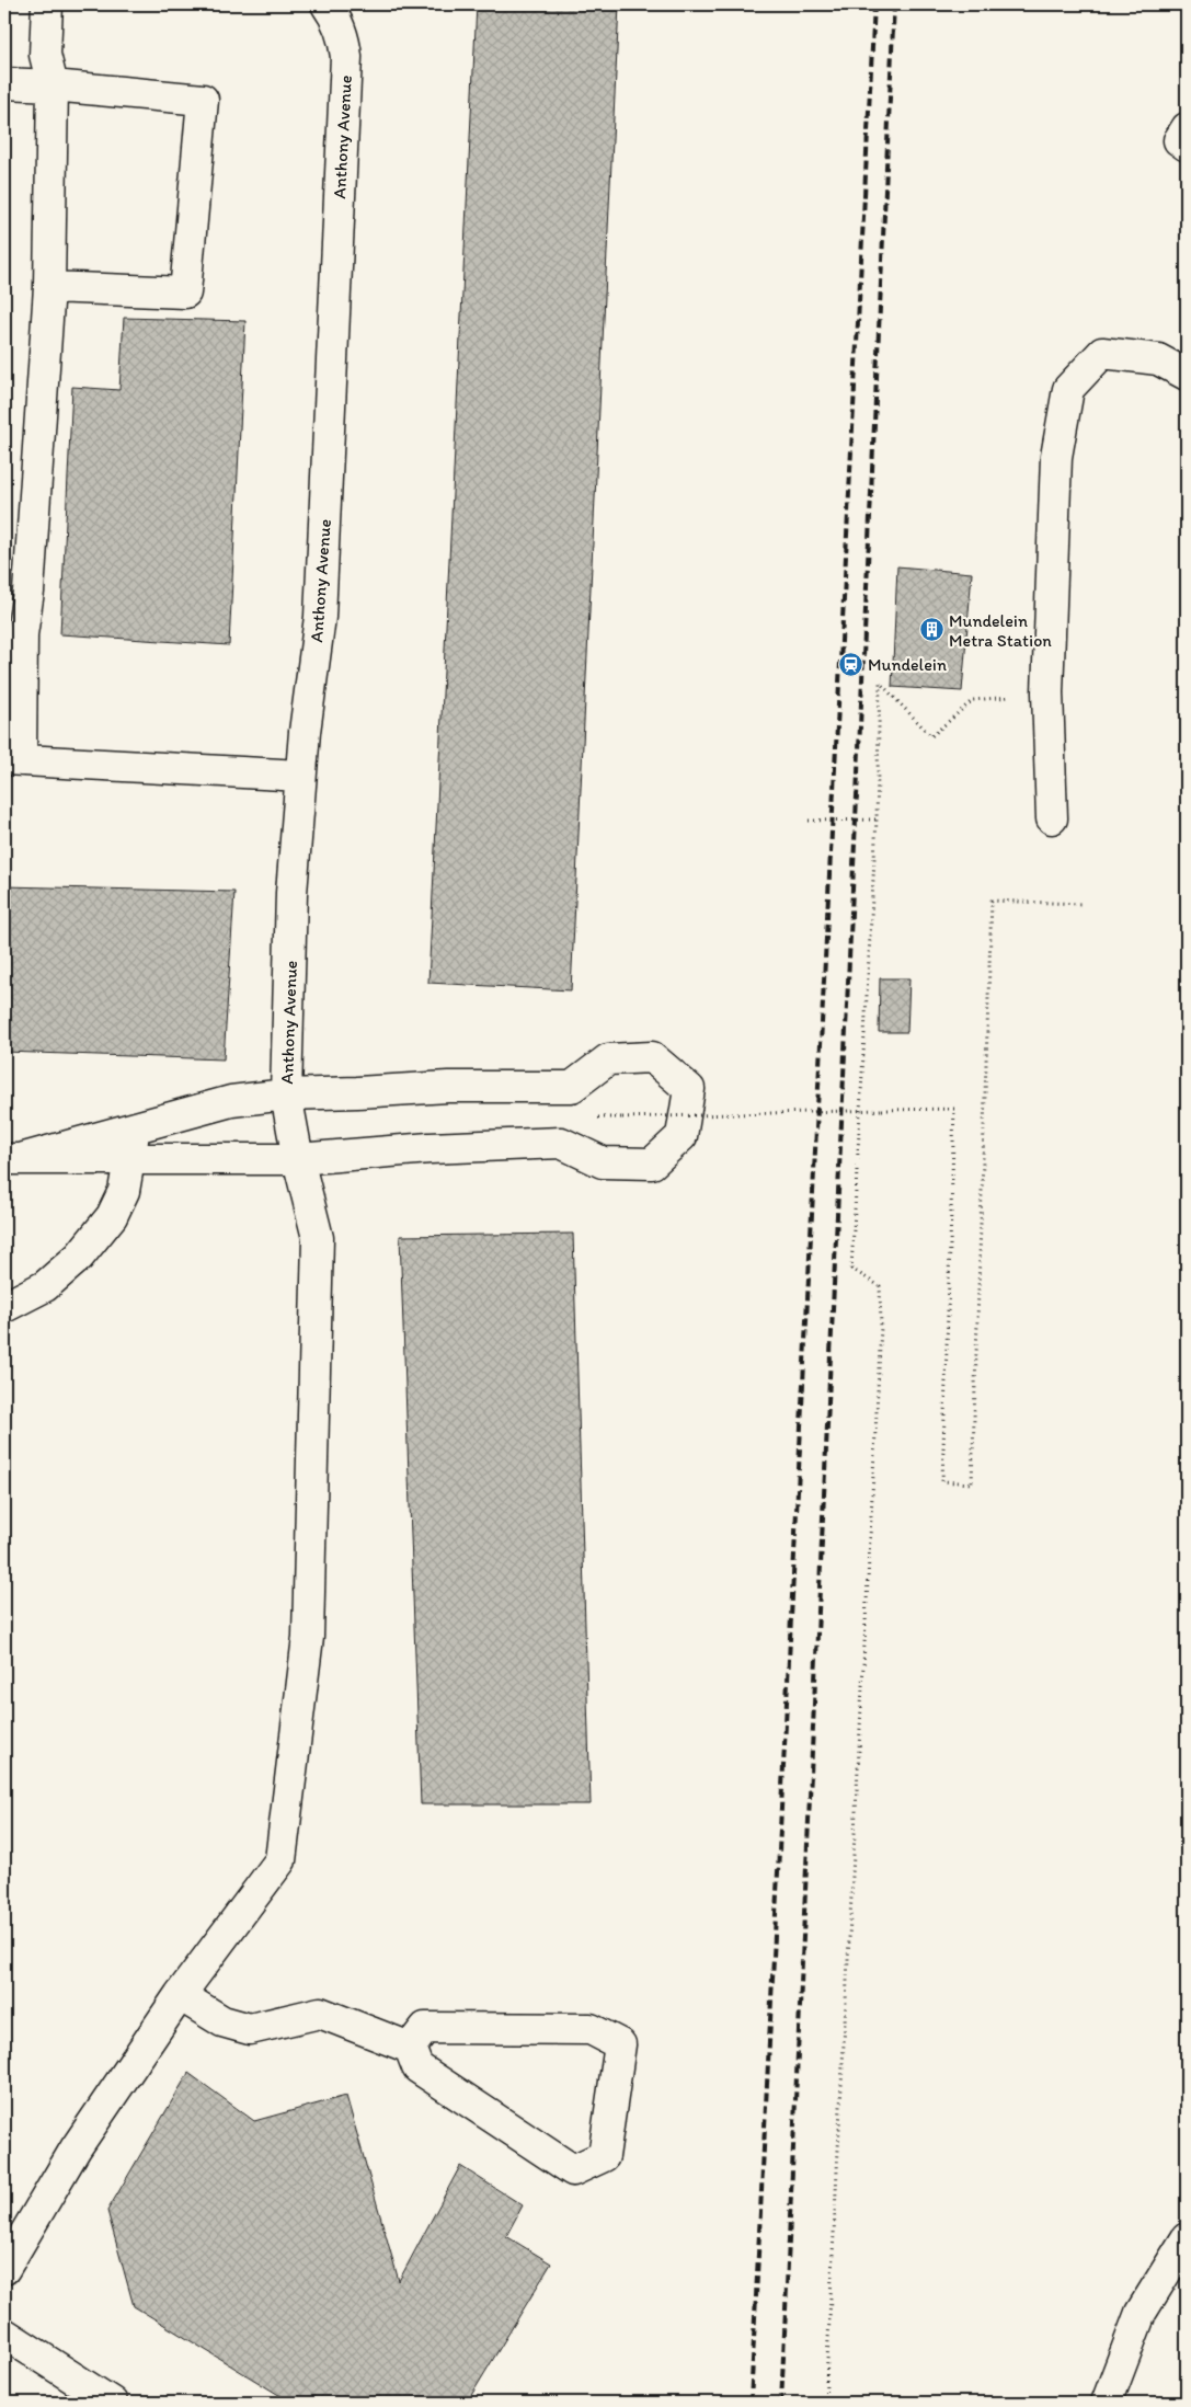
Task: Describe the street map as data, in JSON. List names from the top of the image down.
{
  "streets": {
    "street": ["Anthony Avenue"]
  },
  "places": {
    "building": ["Mundelein Metra Station"],
    "station": ["Mundelein"]
  }
}
